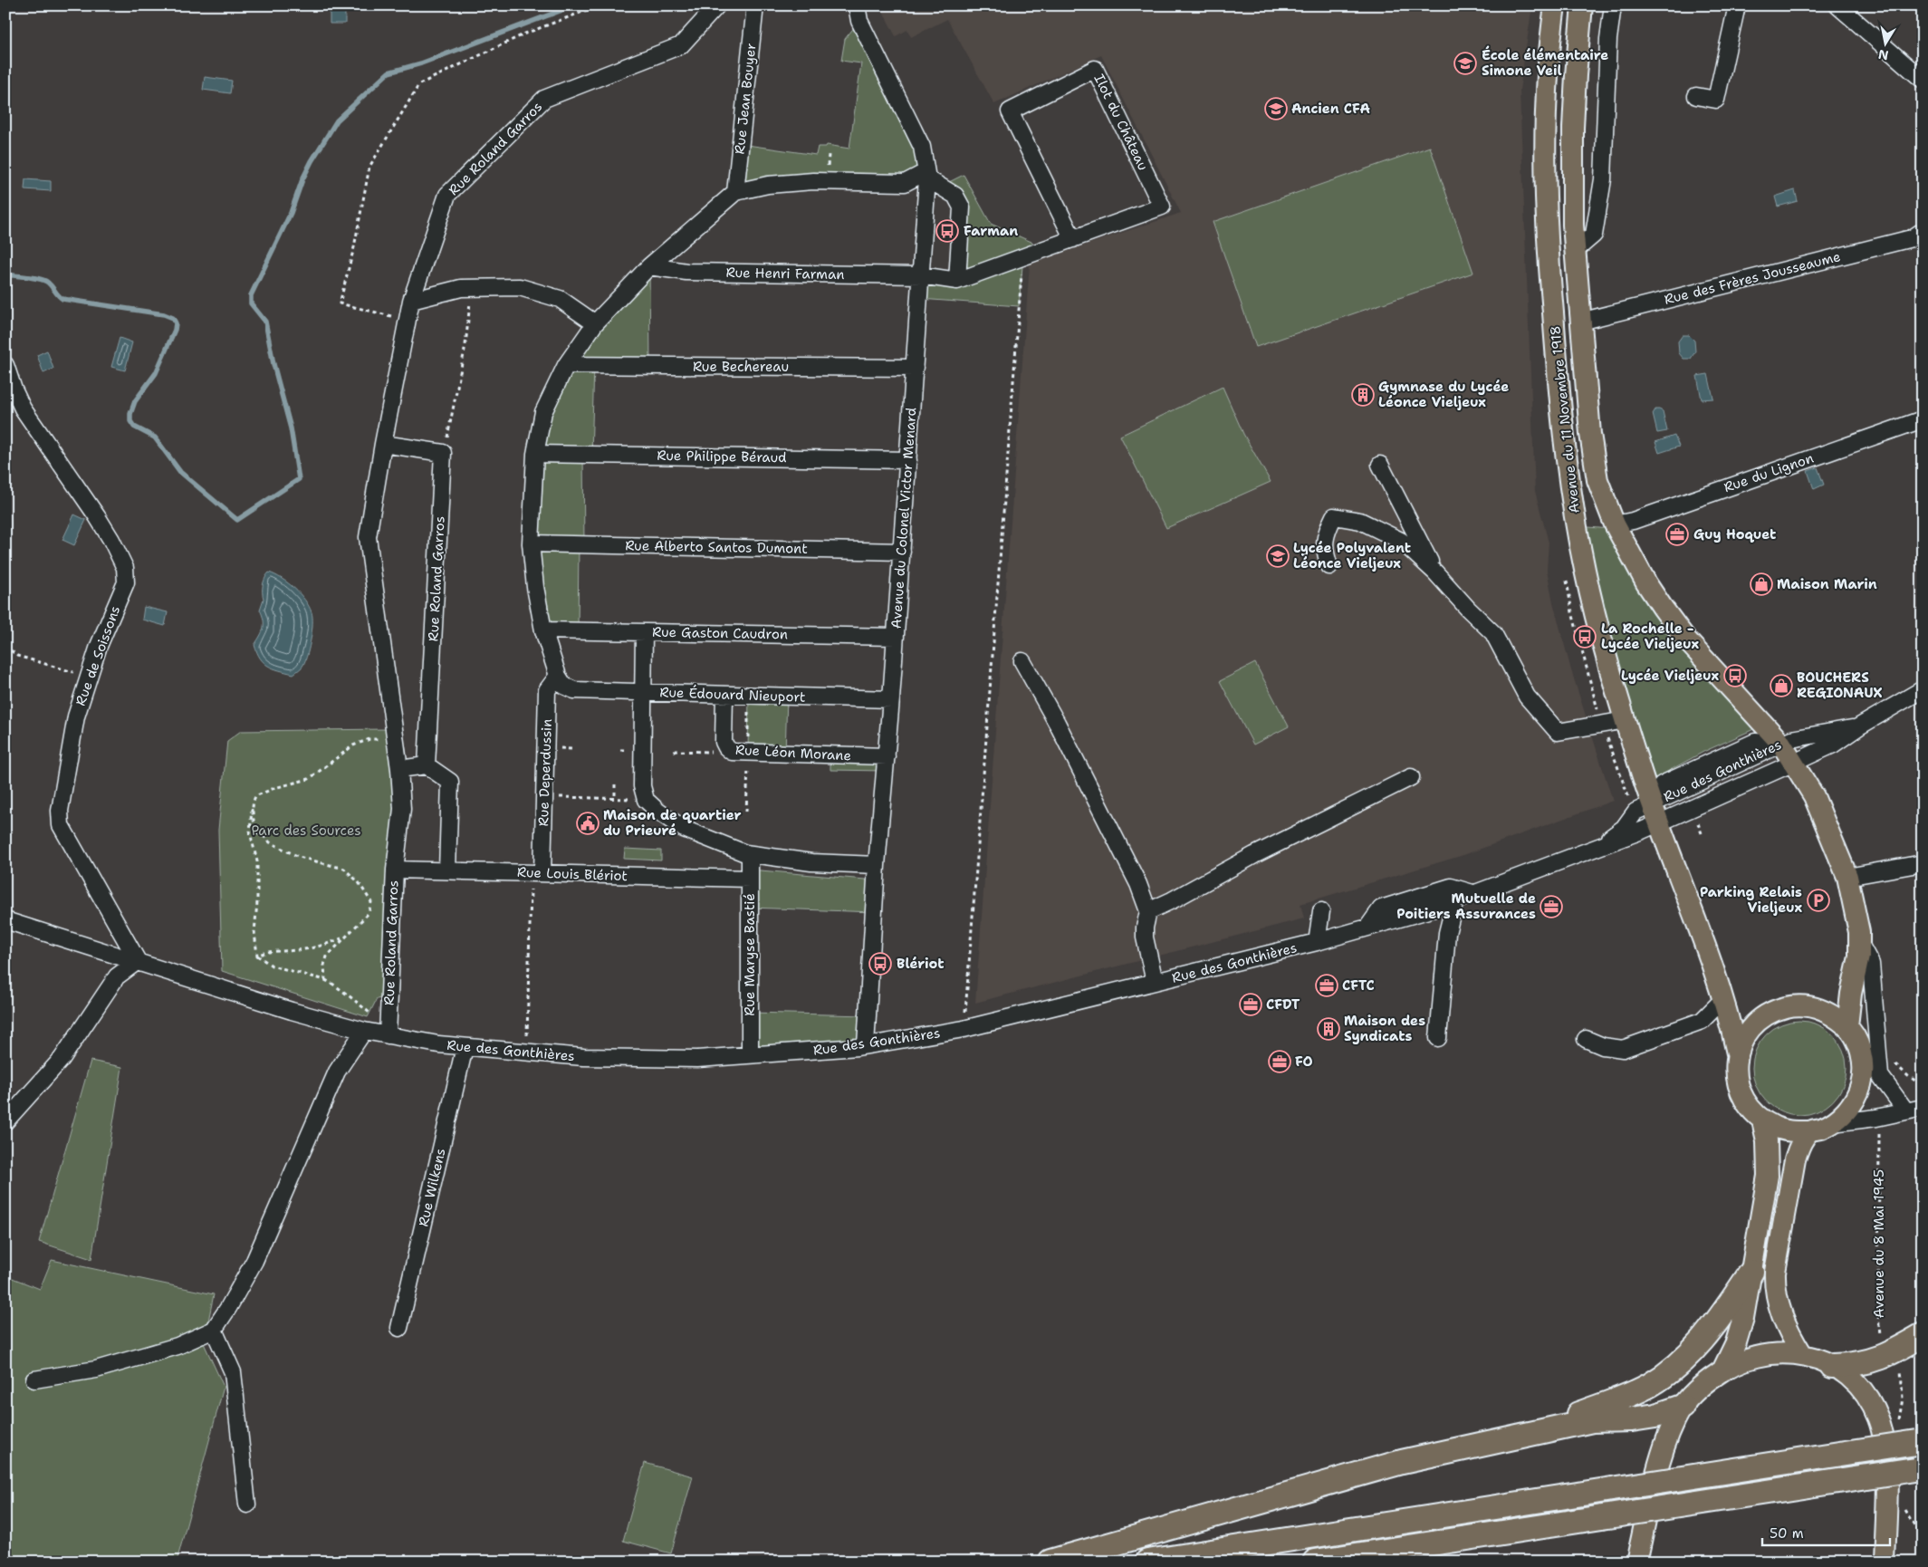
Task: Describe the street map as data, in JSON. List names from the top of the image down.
{
  "streets": {
    "main road": ["Avenue du 11 Novembre 1918"],
    "street": [
      "Rue Jean Bouyer",
      "Ilot du Château",
      "Rue Roland Garros",
      "Rue Henri Farman",
      "Rue des Frères Jousseaume",
      "Rue Bechereau",
      "Rue Philippe Béraud",
      "Rue du Lignon",
      "Avenue du Colonel Victor Menard",
      "Rue Alberto Santos Dumont",
      "Rue Gaston Caudron",
      "Rue de Soissons",
      "Rue Édouard Nieuport",
      "Rue Léon Morane",
      "Rue des Gonthières",
      "Rue Deperdussin",
      "Rue Louis Blériot",
      "Rue Maryse Bastié",
      "Rue Wilkens"
    ],
    "path": ["Avenue du 8 Mai 1945"]
  },
  "crossings": [
    ["Ilot du Château", "Rue Henri Farman"],
    ["Rue Roland Garros", "Rue des Gonthières"],
    ["Rue Roland Garros", "Rue Louis Blériot"],
    ["Rue Henri Farman", "Avenue du Colonel Victor Menard"],
    ["Rue des Frères Jousseaume", "Avenue du 11 Novembre 1918"],
    ["Rue Bechereau", "Avenue du Colonel Victor Menard"],
    ["Avenue du 11 Novembre 1918", "Rue du Lignon"],
    ["Avenue du 11 Novembre 1918", "Rue des Gonthières"],
    ["Rue Philippe Béraud", "Avenue du Colonel Victor Menard"],
    ["Avenue du Colonel Victor Menard", "Rue Alberto Santos Dumont"],
    ["Avenue du Colonel Victor Menard", "Rue Gaston Caudron"],
    ["Avenue du Colonel Victor Menard", "Rue Édouard Nieuport"],
    ["Avenue du Colonel Victor Menard", "Rue Léon Morane"],
    ["Avenue du Colonel Victor Menard", "Rue des Gonthières"],
    ["Rue de Soissons", "Rue des Gonthières"],
    ["Rue Édouard Nieuport", "Rue Léon Morane"],
    ["Rue Édouard Nieuport", "Rue Deperdussin"],
    ["Rue des Gonthières", "Rue Maryse Bastié"],
    ["Rue des Gonthières", "Rue Wilkens"],
    ["Rue Deperdussin", "Rue Louis Blériot"],
    ["Rue Louis Blériot", "Rue Maryse Bastié"]
  ],
  "parks": ["Parc des Sources"],
  "places": {
    "school or university": ["École élémentaire Simone Veil", "Ancien CFA", "Lycée Polyvalent Léonce Vieljeux"],
    "bus stop": [
      "Farman",
      "La Rochelle - Lycée Vieljeux",
      "Lycée Vieljeux",
      "Blériot"
    ],
    "building": ["Gymnase du Lycée Léonce Vieljeux", "Maison des Syndicats"],
    "office": [
      "Guy Hoquet",
      "Mutuelle de Poitiers Assurances",
      "CFTC",
      "CFDT",
      "FO"
    ],
    "shop": ["Maison Marin", "BOUCHERS REGIONAUX"],
    "public building": ["Maison de quartier du Prieuré"],
    "parking": ["Parking Relais Vieljeux"]
  },
  "scale_bar": "50 m",
  "north": "bottom"
}
